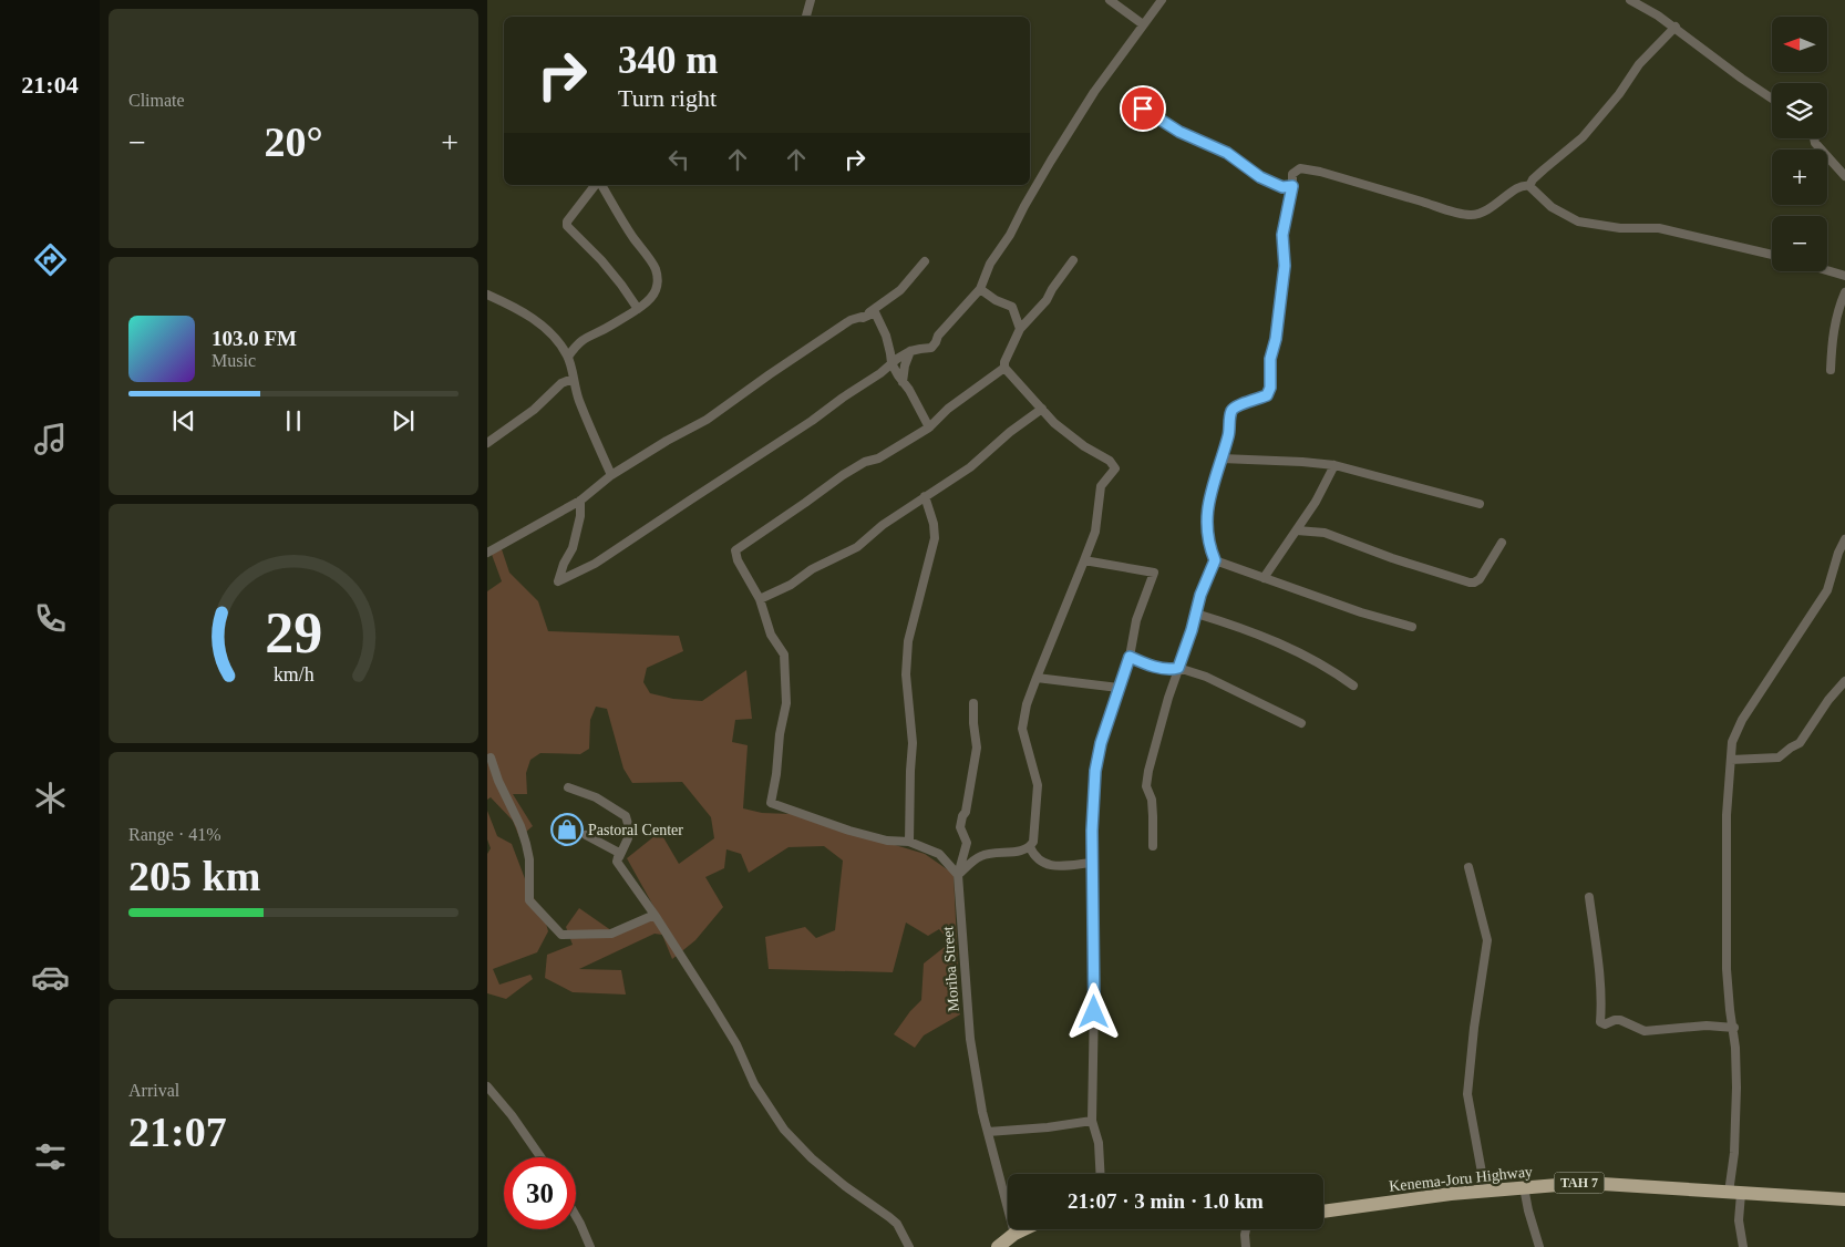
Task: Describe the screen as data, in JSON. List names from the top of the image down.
{
  "streets": {
    "highway": ["Kenema-Joru Highway", "TAH 7"],
    "street": ["Moriba Street"]
  },
  "places": {
    "shop": ["Pastoral Center"]
  },
  "north": "left",
  "page": {
    "tabs": "21:04",
    "tile": [
      "Climate",
      ["Range · 41%", "205 km"],
      ["Arrival", "21:07"]
    ],
    "map_buttons": ["+", "−"],
    "turn": ["340 m", "Turn right"],
    "heat": ["−", "20°", "+"],
    "song": ["103.0 FM", "Music"],
    "limit": "30",
    "trip": "21:07 · 3 min · 1.0 km",
    "gauge": ["29", "km/h"]
  }
}
